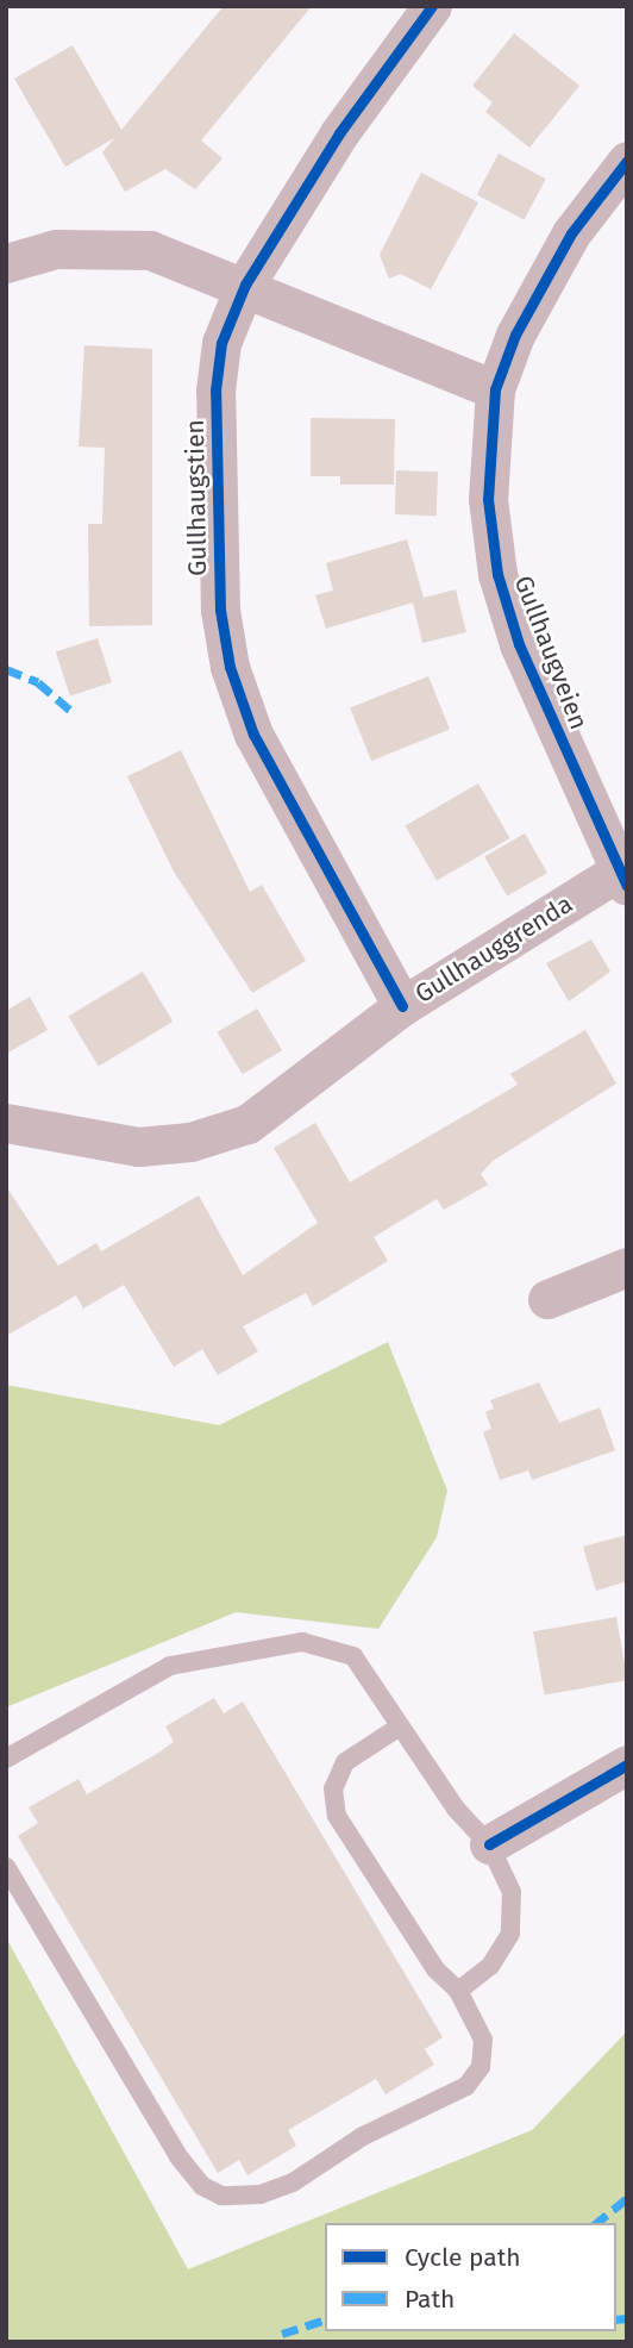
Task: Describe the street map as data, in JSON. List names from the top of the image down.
{
  "streets": {
    "street": ["Gullhaugstien", "Gullhaugveien", "Gullhauggrenda"]
  },
  "crossings": [
    ["Gullhaugstien", "Gullhauggrenda"],
    ["Gullhaugveien", "Gullhauggrenda"]
  ],
  "legend": ["Cycle path", "Path"]
}
